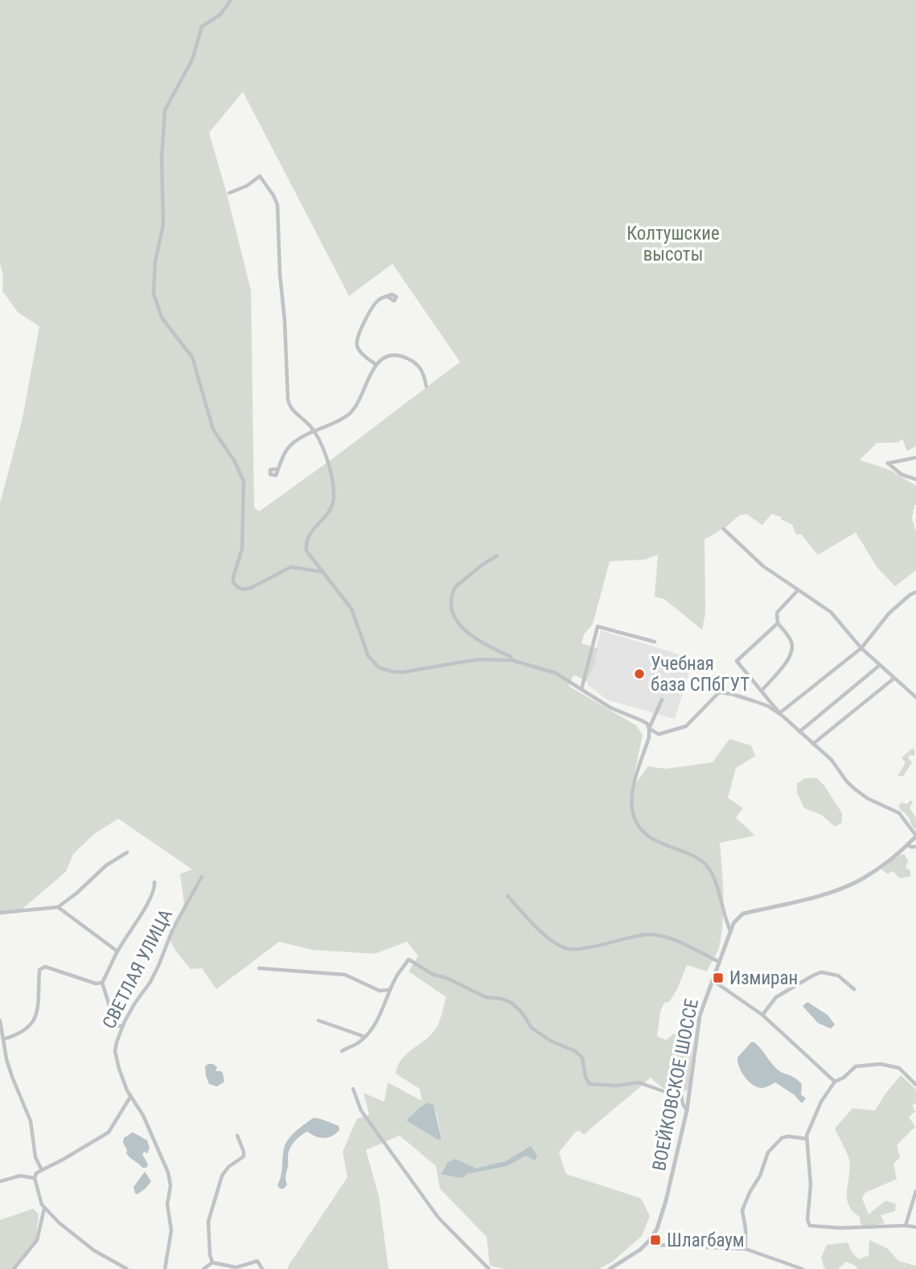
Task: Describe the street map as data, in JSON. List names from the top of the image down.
{
  "streets": {
    "street": ["СВЕТЛАЯ УЛИЦА", "ВОЕЙКОВСКОЕ ШОССЕ"]
  },
  "parks": ["Колтушские высоты"],
  "places": {
    "other": ["Учебная база СПбГУТ"],
    "transit": ["Измиран", "Шлагбаум"]
  }
}
